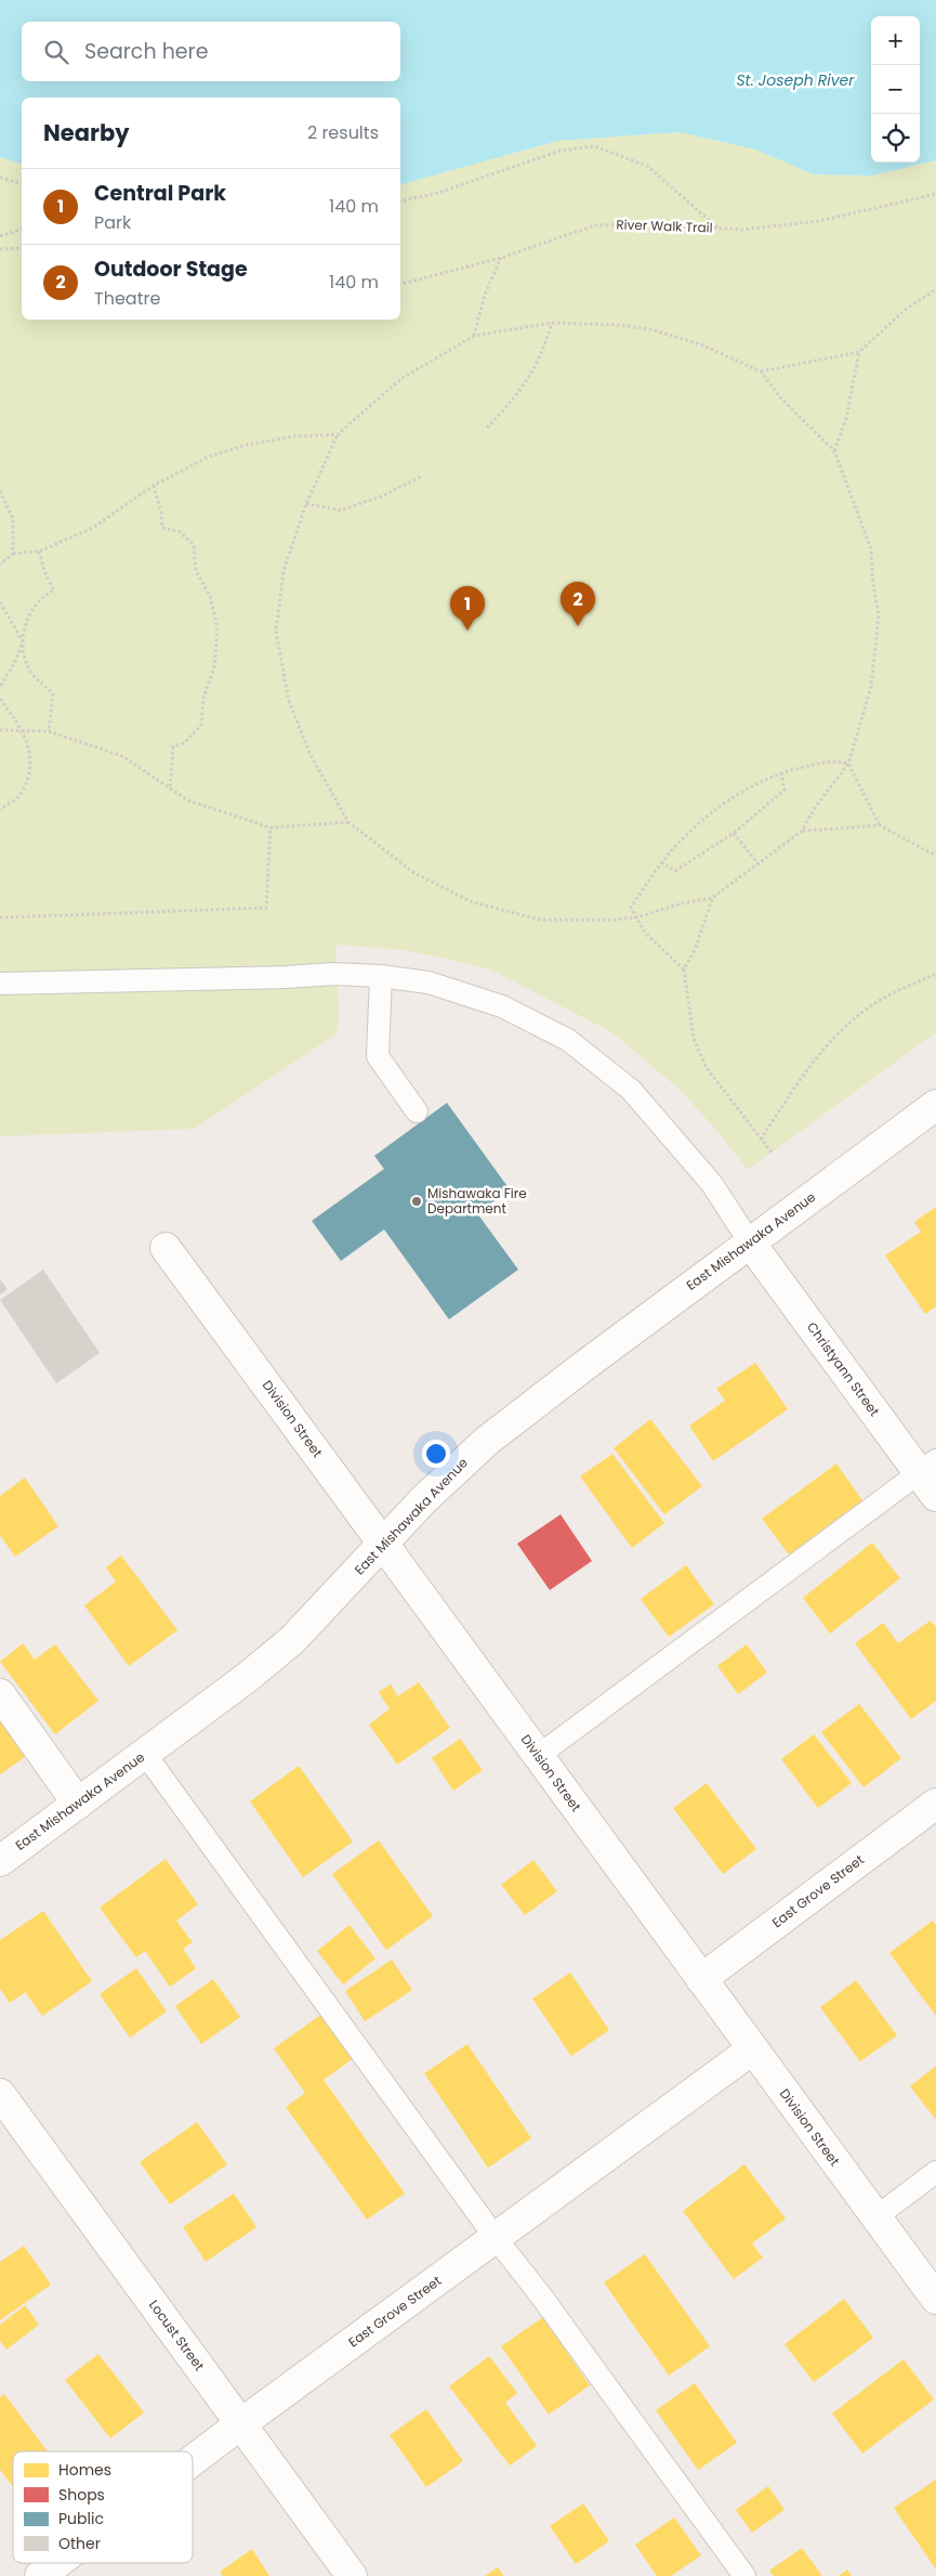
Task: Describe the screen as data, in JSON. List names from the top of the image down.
{
  "streets": {
    "street": [
      "East Mishawaka Avenue",
      "Christyann Street",
      "Division Street",
      "East Grove Street",
      "Locust Street"
    ],
    "path": ["River Walk Trail"]
  },
  "crossings": [
    ["East Mishawaka Avenue", "Christyann Street"],
    ["East Mishawaka Avenue", "Division Street"],
    ["Division Street", "East Grove Street"],
    ["East Grove Street", "Locust Street"]
  ],
  "water": ["St. Joseph River"],
  "places": ["Mishawaka Fire Department"],
  "legend": [
    "Homes",
    "Shops",
    "Public",
    "Other"
  ],
  "page": {
    "map_buttons": ["+", "−"],
    "search": "Search here",
    "heading": ["Nearby", "2 results"],
    "list": [
      {
        "mark": "1",
        "name": "Central Park",
        "note": "Park",
        "value": "140 m"
      },
      {
        "mark": "2",
        "name": "Outdoor Stage",
        "note": "Theatre",
        "value": "140 m"
      }
    ],
    "pins": ["2", "1"]
  }
}
